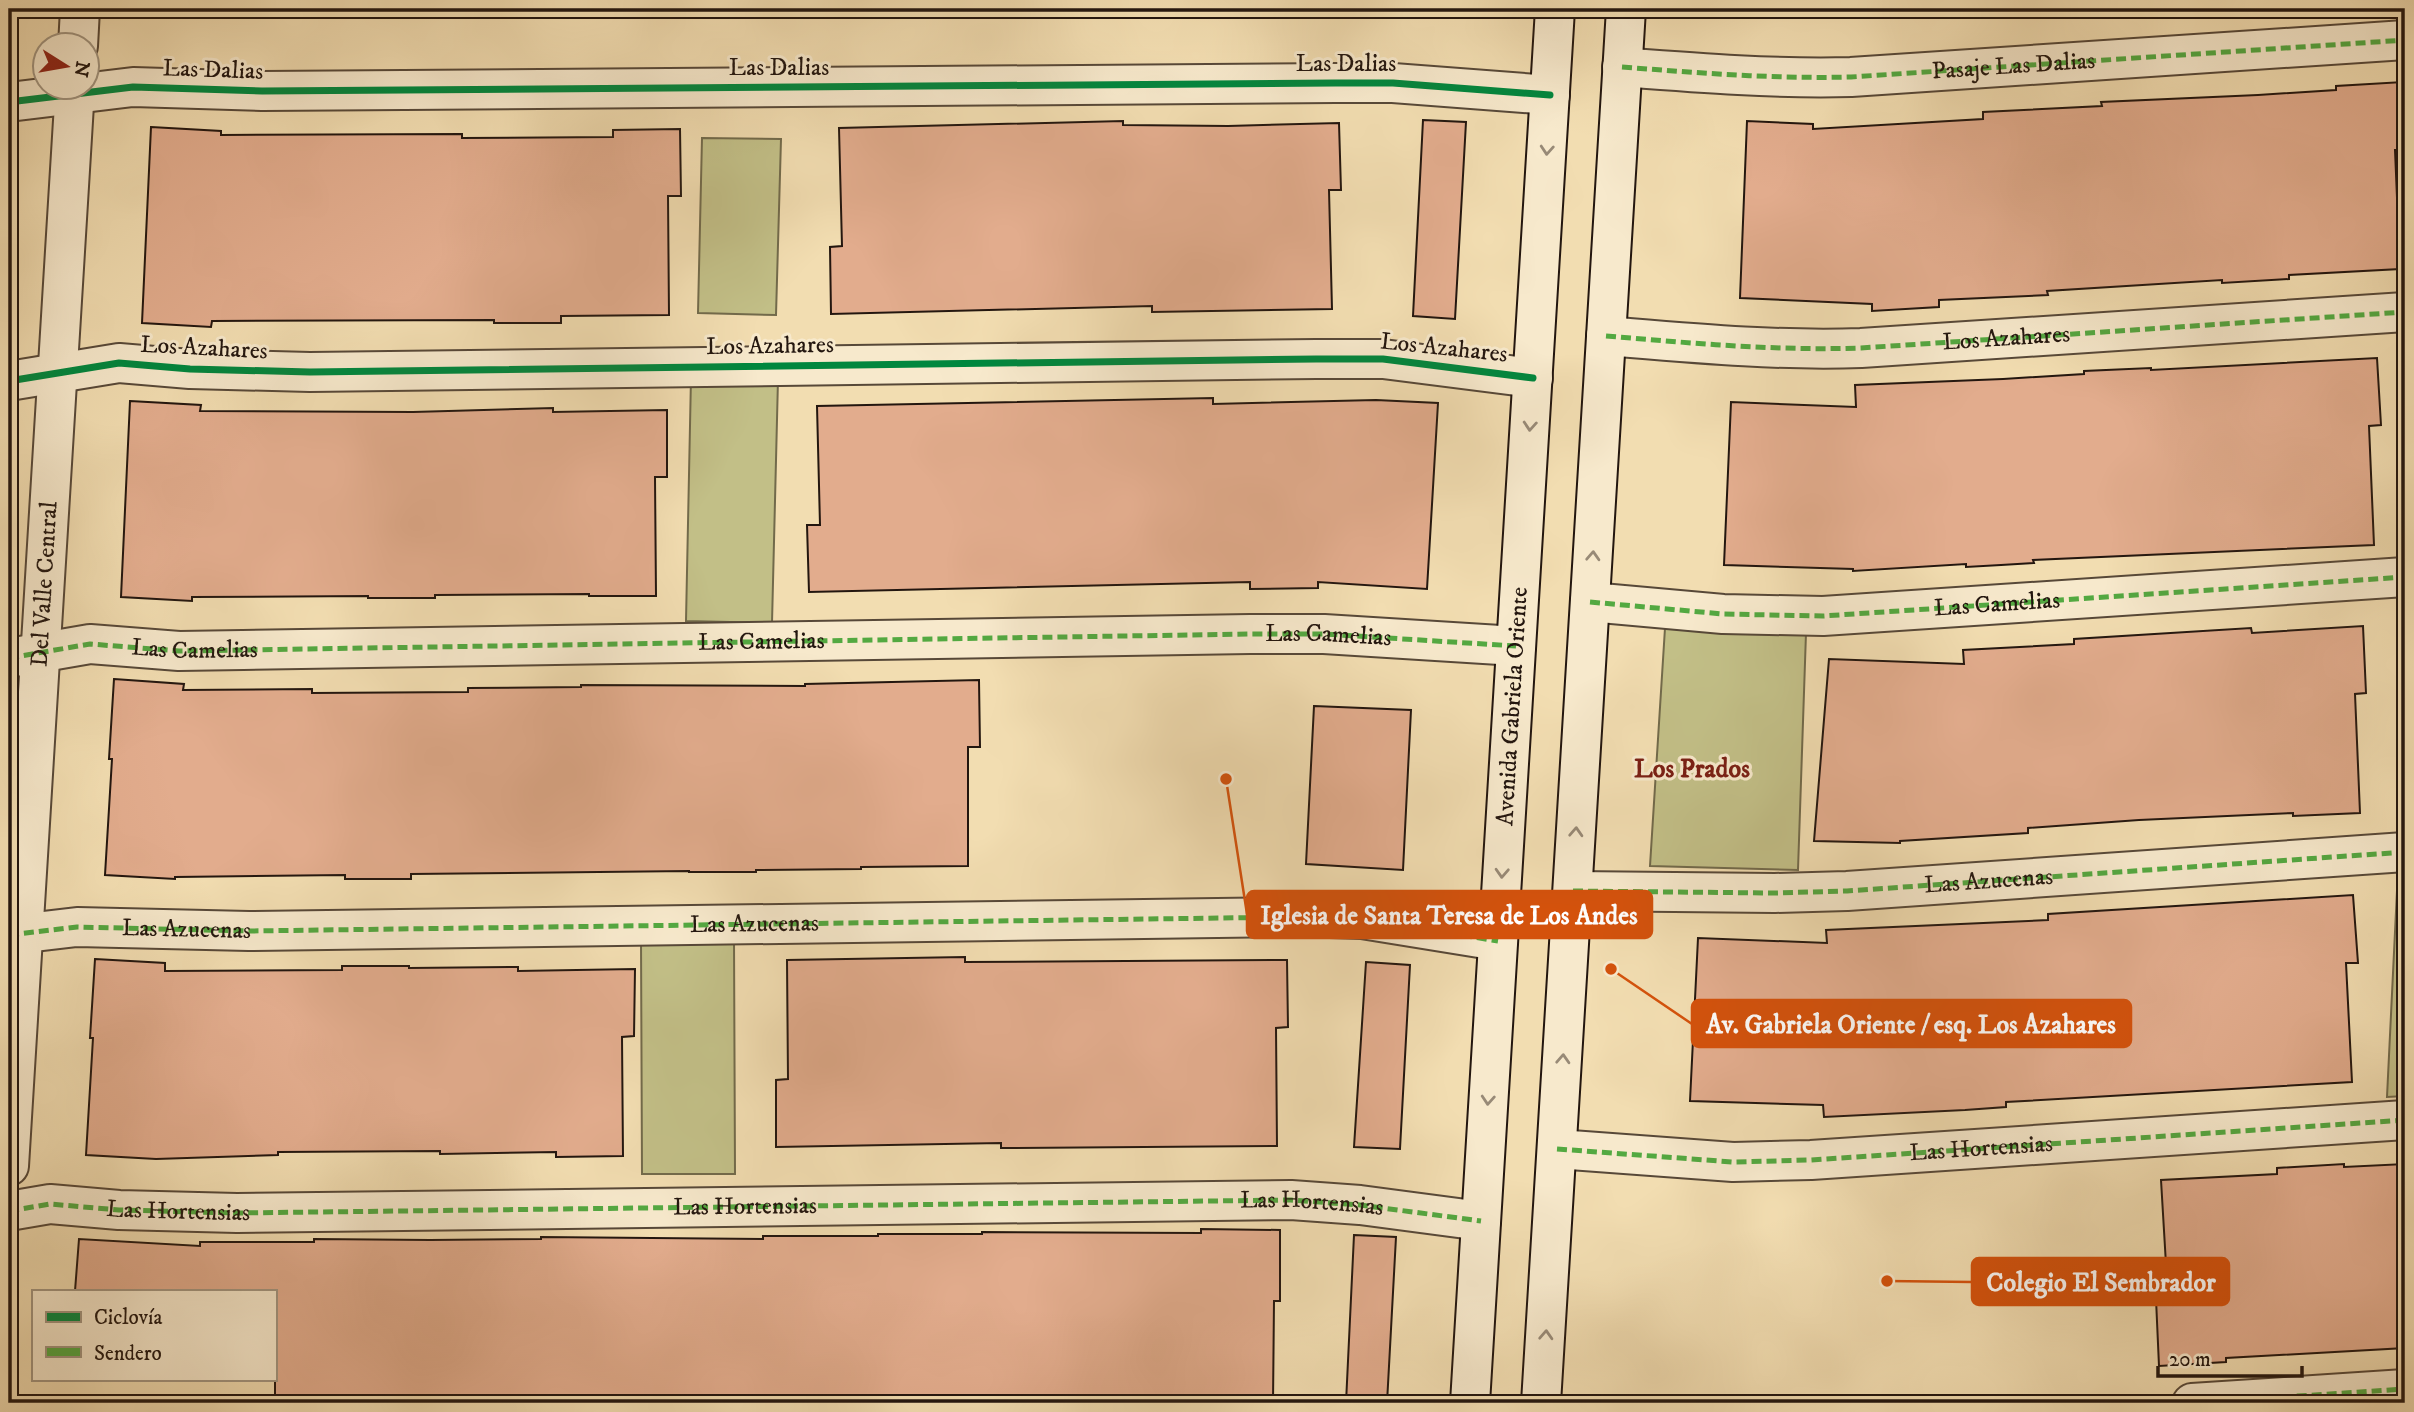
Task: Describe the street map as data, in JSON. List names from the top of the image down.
{
  "streets": {
    "street": [
      "Las Dalias",
      "Pasaje Las Dalias",
      "Los Azahares",
      "Del Valle Central",
      "Las Camelias",
      "Avenida Gabriela Oriente",
      "Las Azucenas",
      "Las Hortensias"
    ]
  },
  "crossings": [
    ["Las Dalias", "Avenida Gabriela Oriente"],
    ["Los Azahares", "Del Valle Central"],
    ["Los Azahares", "Avenida Gabriela Oriente"],
    ["Del Valle Central", "Las Camelias"],
    ["Del Valle Central", "Las Azucenas"],
    ["Las Camelias", "Avenida Gabriela Oriente"],
    ["Avenida Gabriela Oriente", "Las Azucenas"],
    ["Avenida Gabriela Oriente", "Las Hortensias"]
  ],
  "districts": ["Los Prados"],
  "places": ["Iglesia de Santa Teresa de Los Andes", "Av. Gabriela Oriente / esq. Los Azahares", "Colegio El Sembrador"],
  "legend": ["Ciclovía", "Sendero"],
  "scale_bar": "20 m",
  "north": "right"
}
